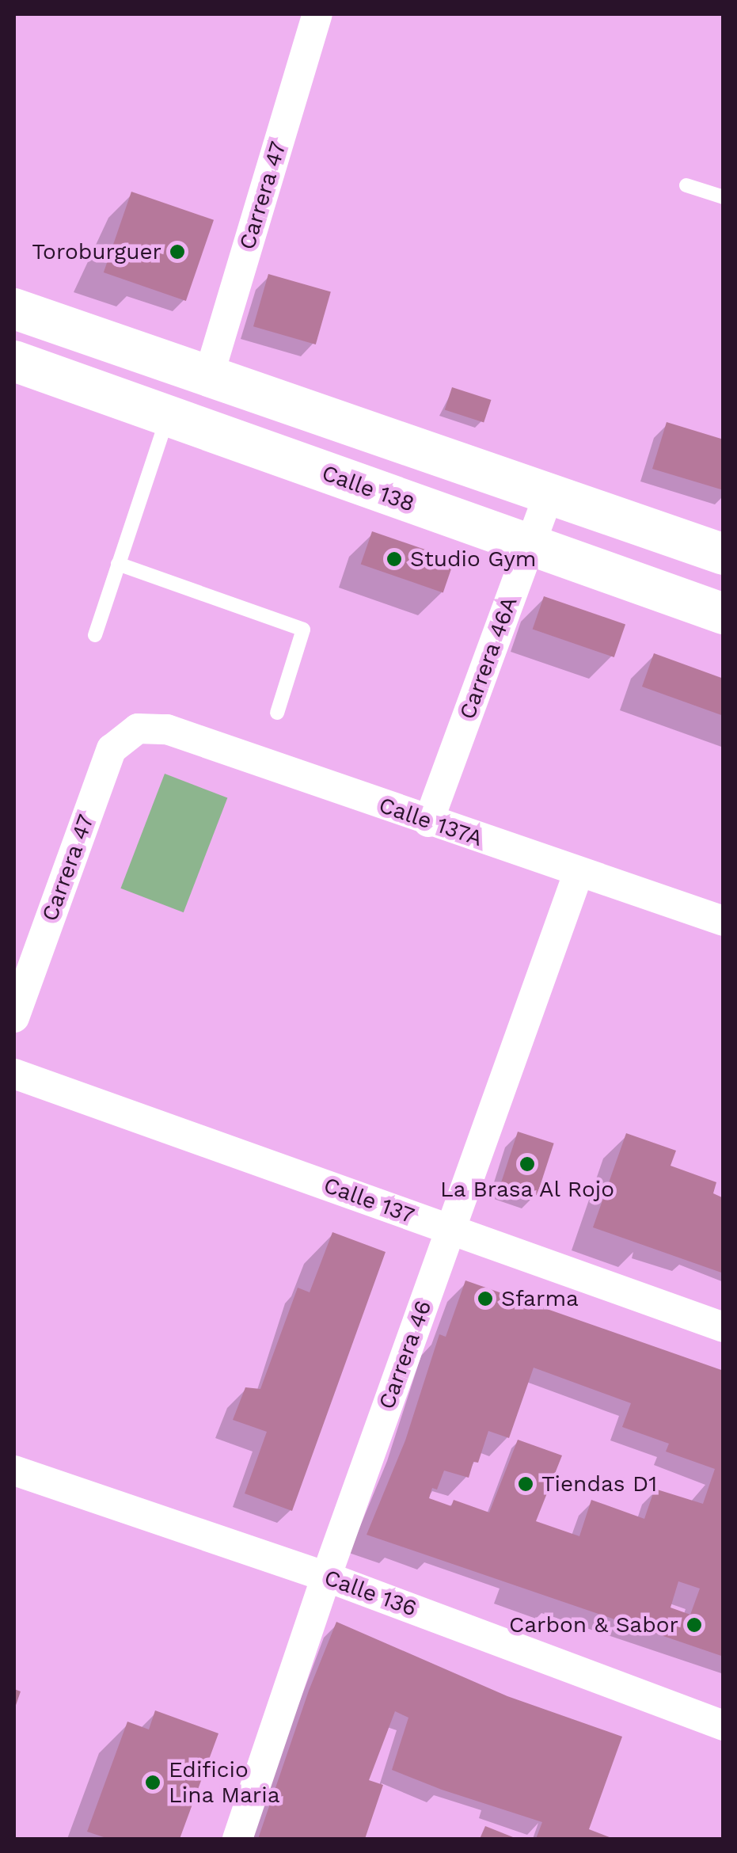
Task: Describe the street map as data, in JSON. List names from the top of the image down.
{
  "streets": {
    "main road": ["Calle 138"],
    "street": [
      "Carrera 47",
      "Carrera 46A",
      "Calle 137A",
      "Calle 137",
      "Carrera 46",
      "Calle 136"
    ]
  },
  "crossings": [
    ["Carrera 47", "Calle 137A"],
    ["Calle 138", "Carrera 46A"],
    ["Carrera 46A", "Calle 137A"],
    ["Calle 137A", "Carrera 46"],
    ["Calle 137", "Carrera 46"],
    ["Carrera 46", "Calle 136"]
  ],
  "places": [
    "Toroburguer",
    "Studio Gym",
    "La Brasa Al Rojo",
    "Sfarma",
    "Tiendas D1",
    "Carbon & Sabor",
    "Edificio Lina Maria"
  ]
}
